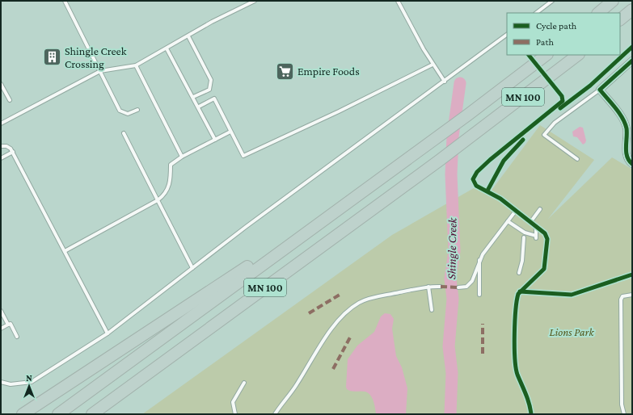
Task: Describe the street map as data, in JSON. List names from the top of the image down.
{
  "streets": {
    "highway": ["MN 100"]
  },
  "water": ["Shingle Creek"],
  "parks": ["Lions Park"],
  "places": {
    "building": ["Shingle Creek Crossing"],
    "supermarket": ["Empire Foods"]
  },
  "legend": ["Cycle path", "Path"],
  "north": "top"
}
